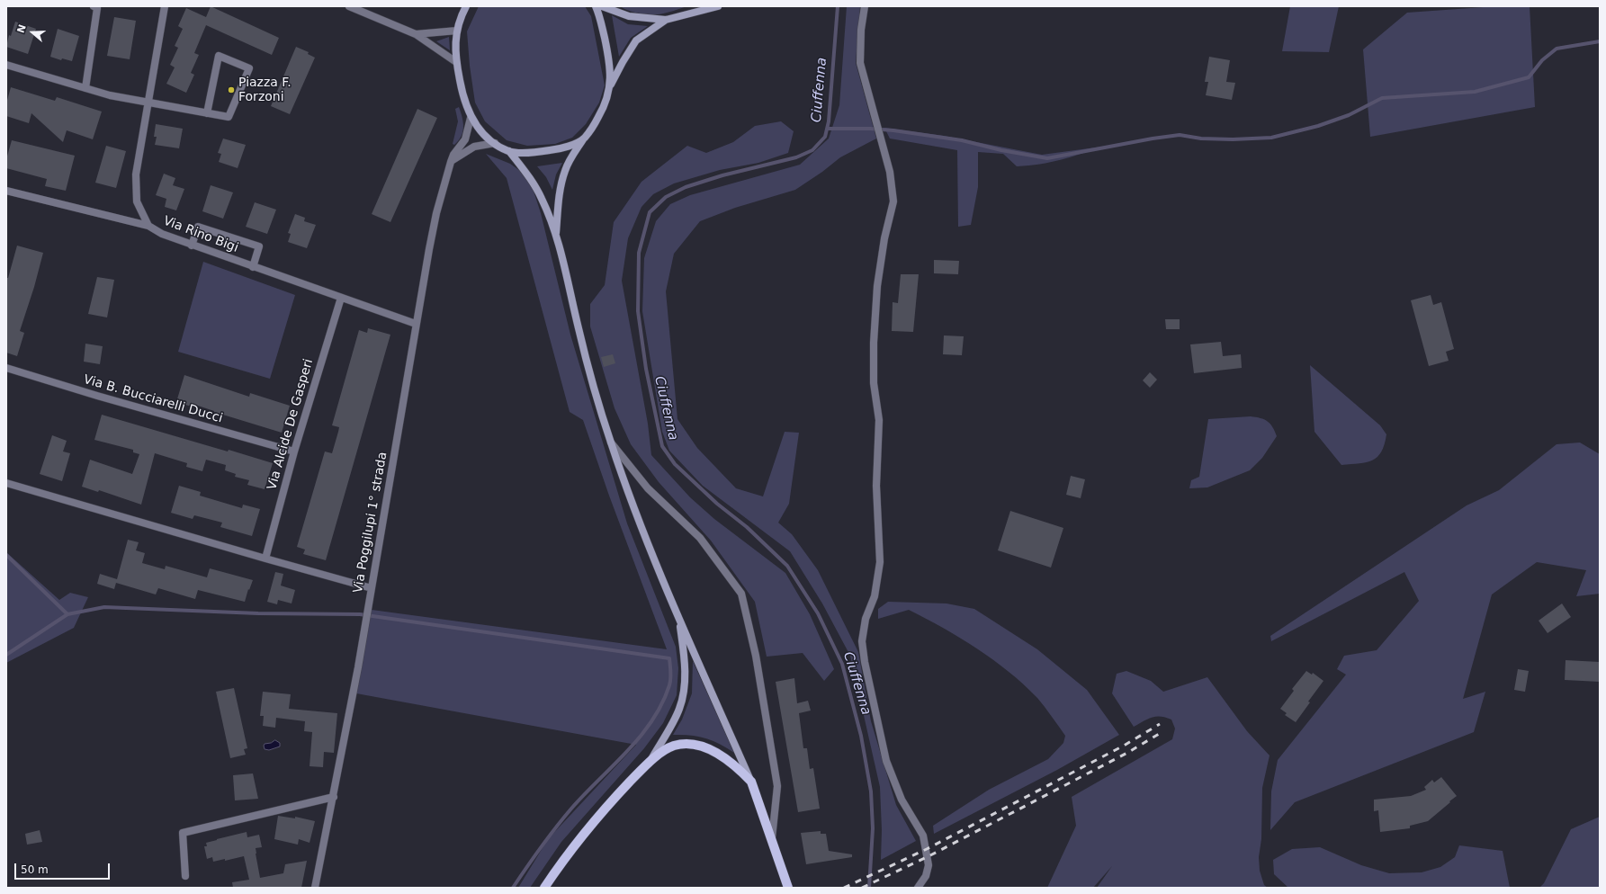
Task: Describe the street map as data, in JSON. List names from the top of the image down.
{
  "streets": {
    "street": [
      "Via Rino Bigi",
      "Via B. Bucciarelli Ducci",
      "Via Alcide De Gasperi",
      "Via Poggilupi 1° strada"
    ]
  },
  "crossings": [
    ["Via Rino Bigi", "Via Alcide De Gasperi"],
    ["Via Rino Bigi", "Via Poggilupi 1° strada"],
    ["Via B. Bucciarelli Ducci", "Via Alcide De Gasperi"]
  ],
  "water": ["Ciuffenna"],
  "places": ["Piazza F. Forzoni"],
  "scale_bar": "50 m",
  "north": "left"
}
